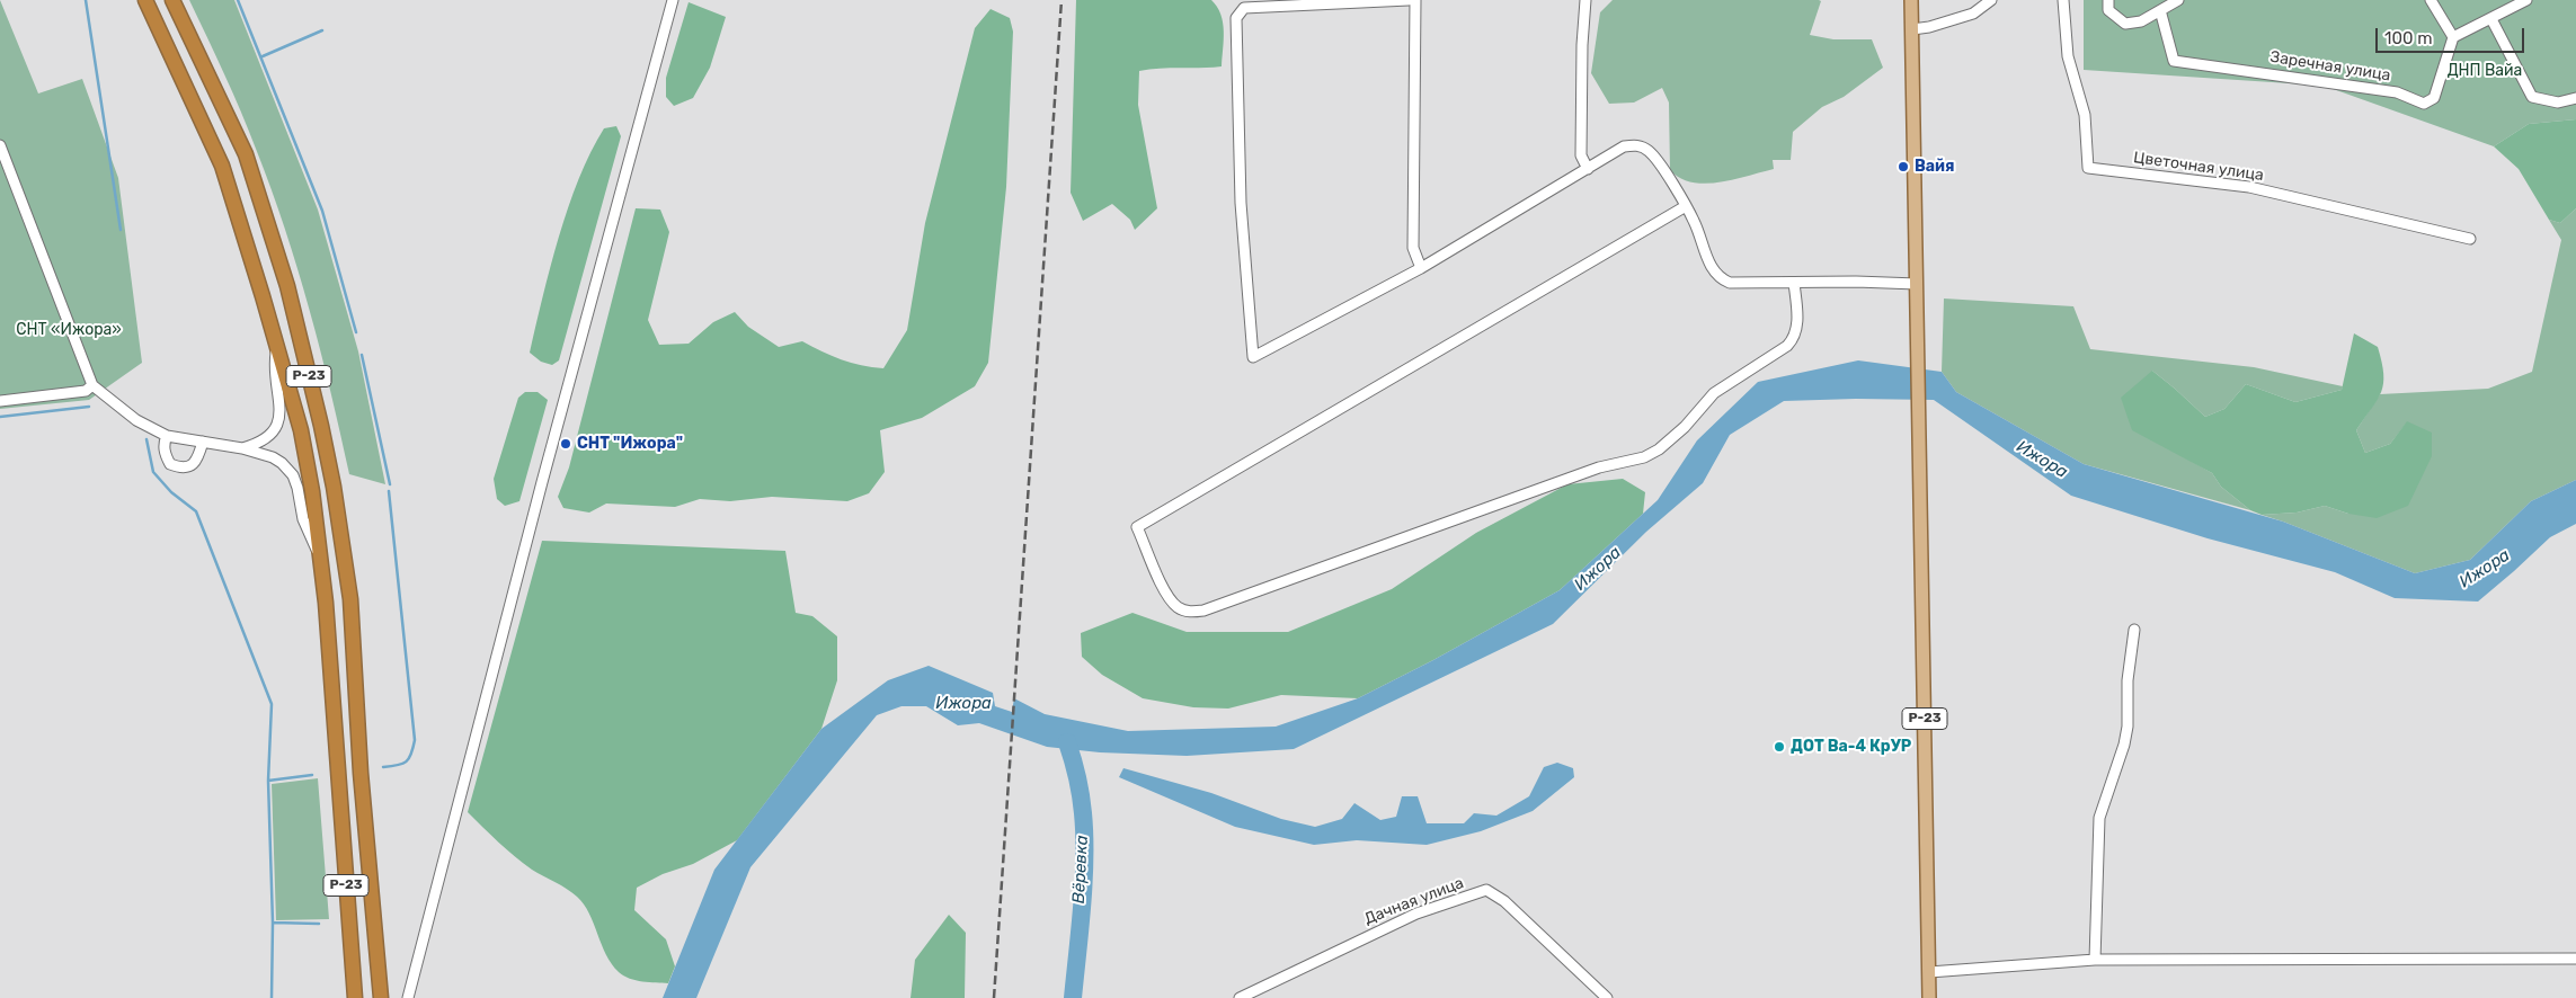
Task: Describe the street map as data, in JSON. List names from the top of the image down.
{
  "streets": {
    "highway": ["Р-23"],
    "street": ["Заречная улица", "Цветочная улица", "Дачная улица"]
  },
  "water": ["Ижора", "Вёревка"],
  "parks": ["ДНП Вайа", "СНТ «Ижора»"],
  "places": ["Вайя", "СНТ \"Ижора\"", "ДОТ Ва-4 КрУР"],
  "scale_bar": "100 m"
}
